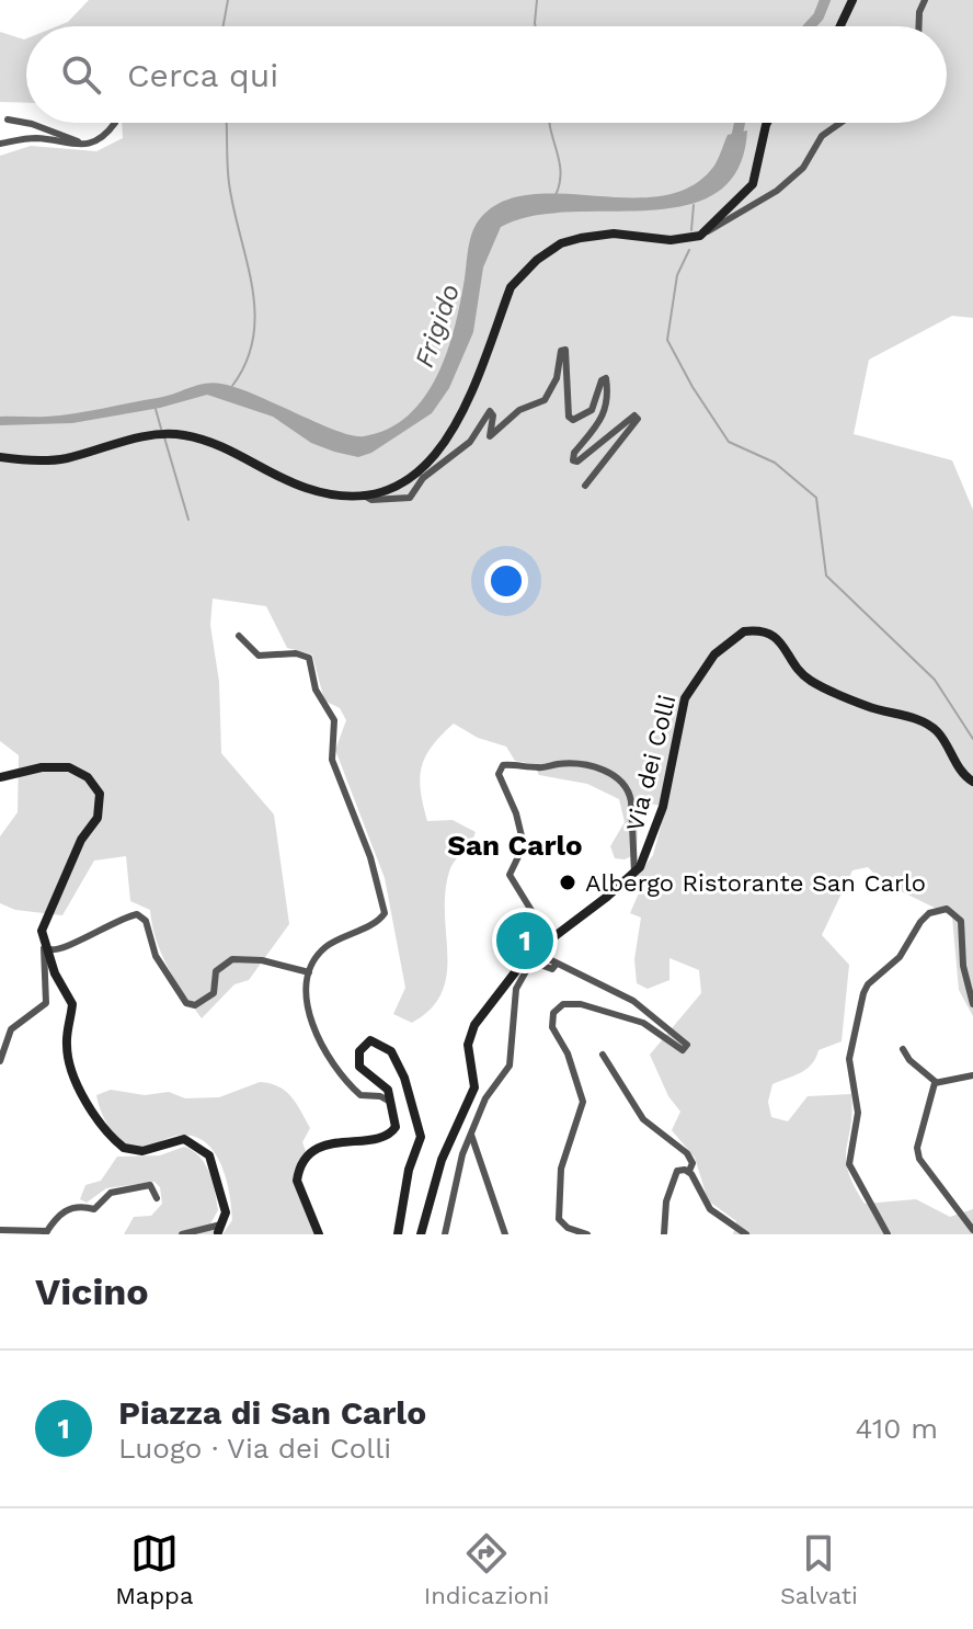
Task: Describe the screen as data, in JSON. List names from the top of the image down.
{
  "streets": {
    "street": ["Via dei Colli"]
  },
  "districts": ["San Carlo"],
  "water": ["Frigido"],
  "places": ["Albergo Ristorante San Carlo"],
  "page": {
    "search": "Cerca qui",
    "pins": "1",
    "heading": "Vicino",
    "list": [
      {
        "mark": "1",
        "name": "Piazza di San Carlo",
        "note": "Luogo · Via dei Colli",
        "value": "410 m"
      }
    ],
    "nav": ["Mappa", "Indicazioni", "Salvati"]
  }
}
